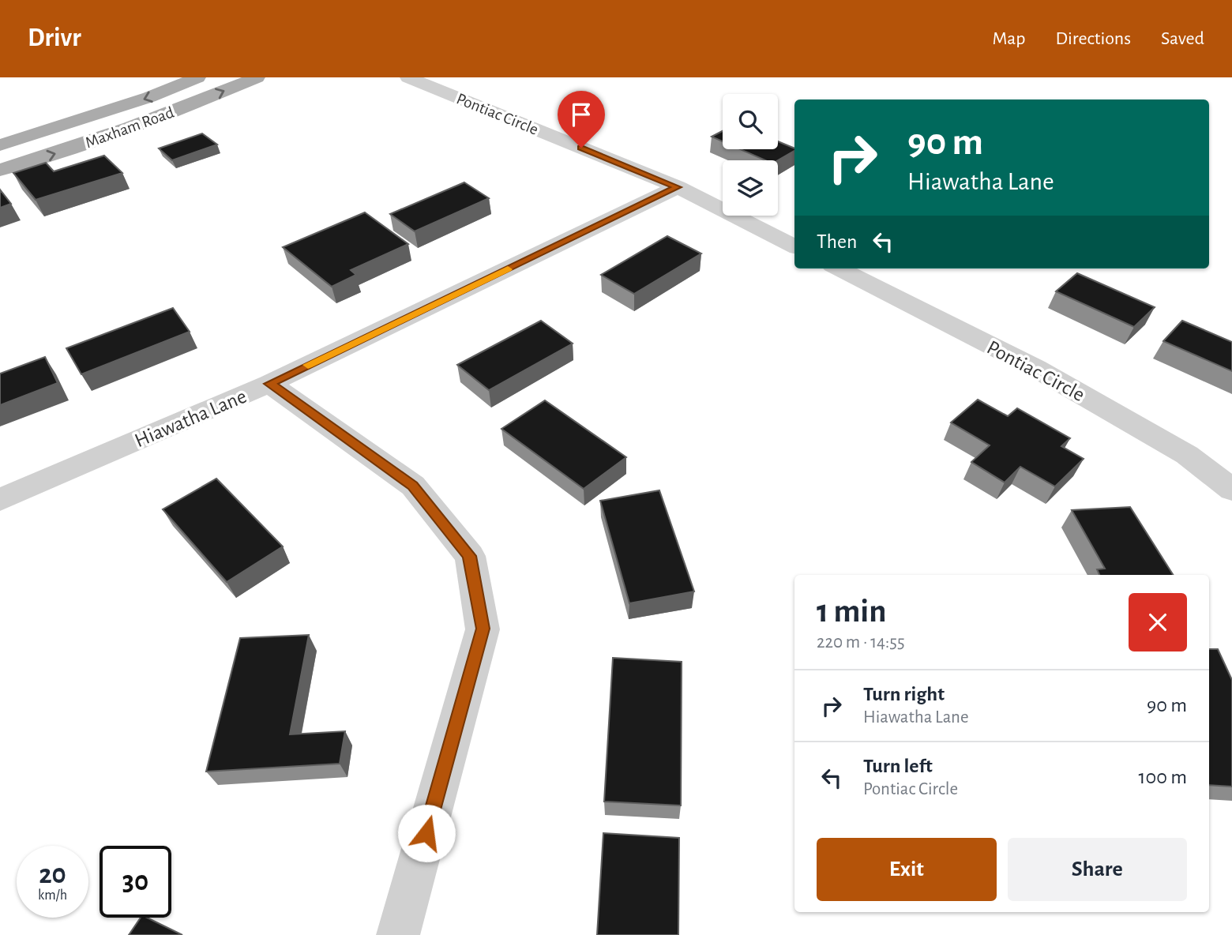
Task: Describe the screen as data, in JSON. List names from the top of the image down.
{
  "streets": {
    "main road": ["Maxham Road"],
    "street": ["Pontiac Circle", "Hiawatha Lane"]
  },
  "crossings": [
    ["Pontiac Circle", "Hiawatha Lane"]
  ],
  "page": {
    "header": "Drivr",
    "nav": ["Map", "Directions", "Saved"],
    "turn": ["90 m", "Hiawatha Lane"],
    "then": "Then",
    "heading": ["1 min", "220 m · 14:55"],
    "list": [
      {
        "name": "Turn right",
        "note": "Hiawatha Lane",
        "value": "90 m"
      },
      {
        "name": "Turn left",
        "note": "Pontiac Circle",
        "value": "100 m"
      }
    ],
    "buttons": ["Exit", "Share"],
    "speed": "20 km/h",
    "limit": "30"
  }
}
